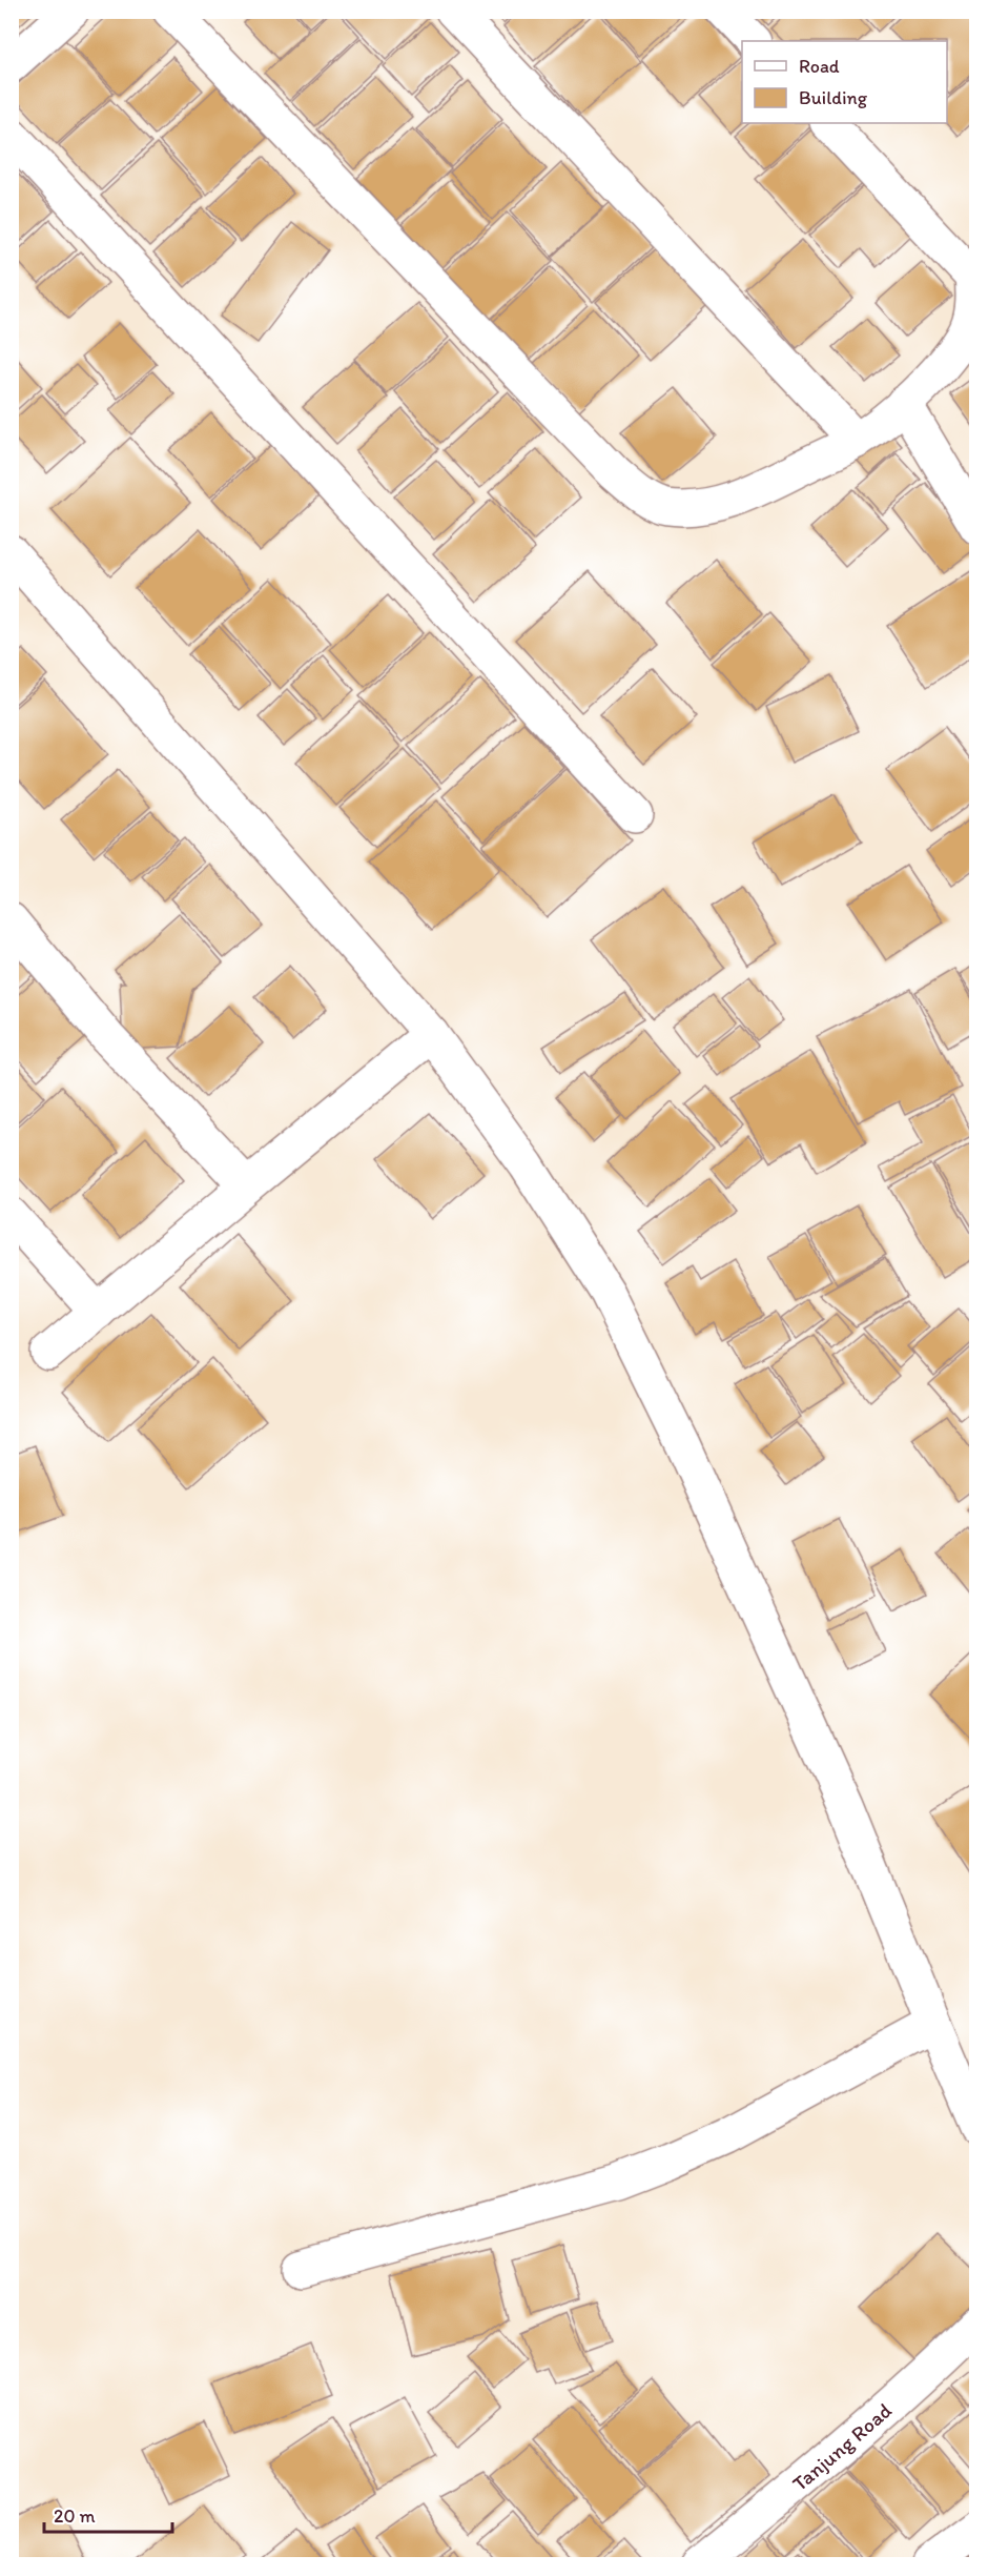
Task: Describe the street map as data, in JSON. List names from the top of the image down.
{
  "streets": {
    "street": ["Tanjung Road"]
  },
  "legend": ["Road", "Building"],
  "scale_bar": "20 m"
}
